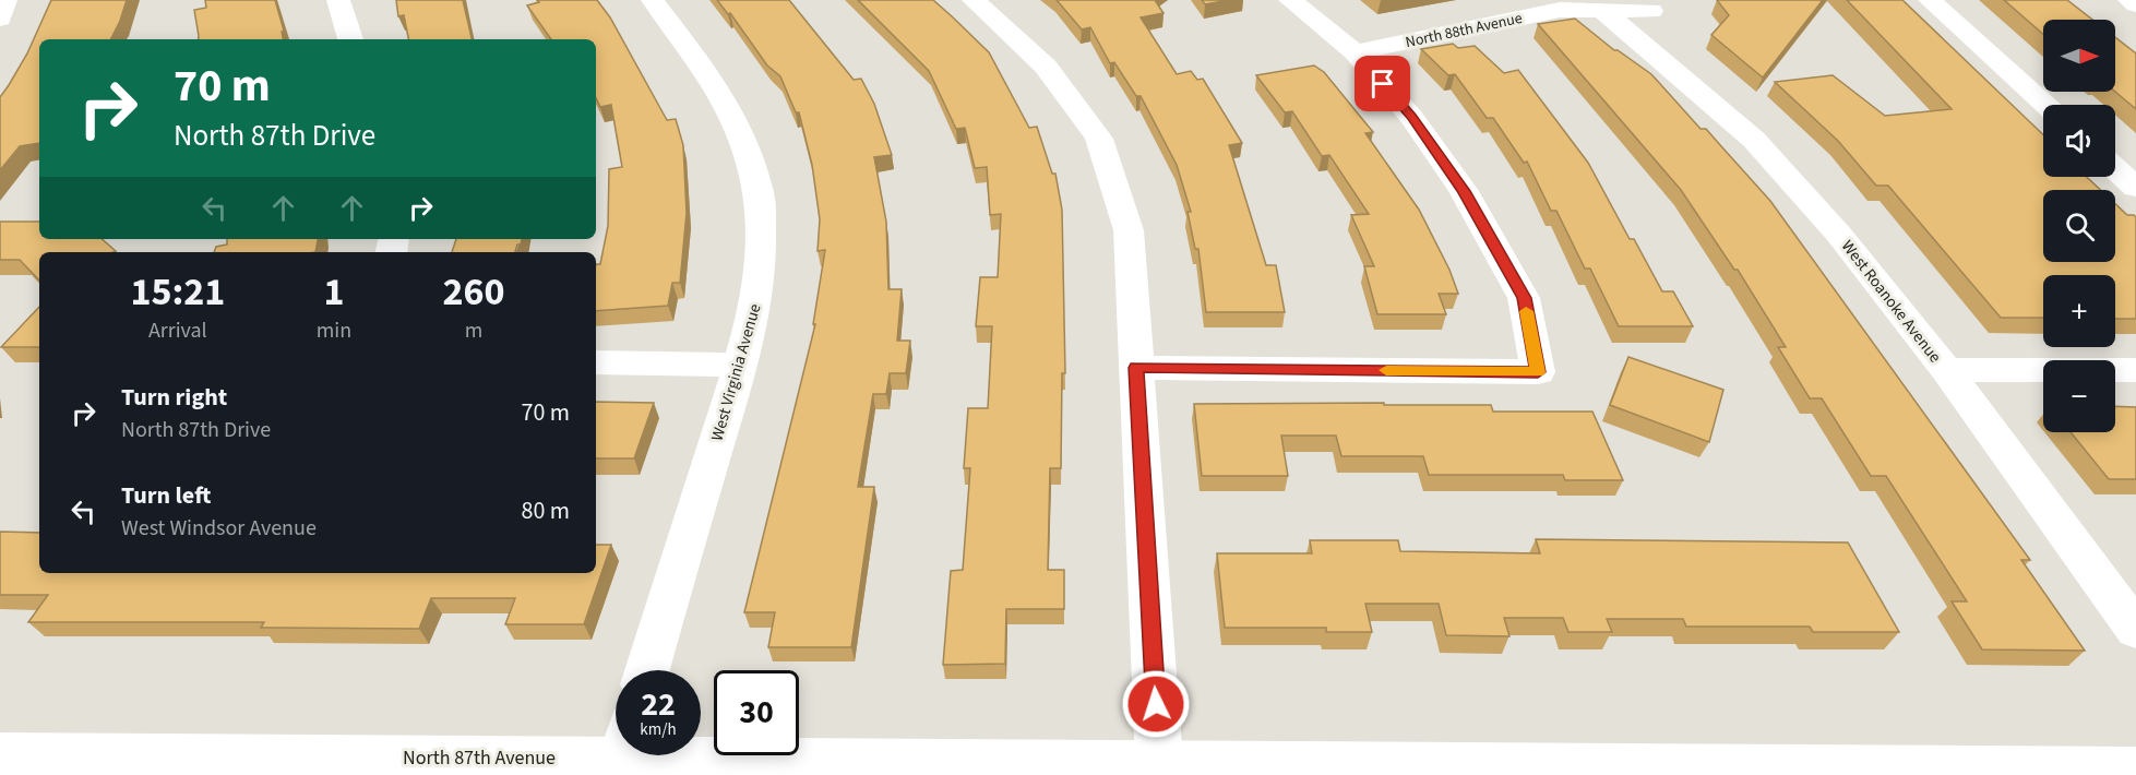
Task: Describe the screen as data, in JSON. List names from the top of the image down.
{
  "streets": {
    "street": [
      "North 88th Avenue",
      "West Roanoke Avenue",
      "West Virginia Avenue",
      "North 87th Avenue"
    ]
  },
  "crossings": [
    ["North 88th Avenue", "West Roanoke Avenue"]
  ],
  "north": "right",
  "page": {
    "map_buttons": ["+", "−"],
    "turn": ["70 m", "North 87th Drive"],
    "eta": [
      "15:21",
      "Arrival",
      "1",
      "min",
      "260",
      "m"
    ],
    "list": [
      {
        "name": "Turn right",
        "note": "North 87th Drive",
        "value": "70 m"
      },
      {
        "name": "Turn left",
        "note": "West Windsor Avenue",
        "value": "80 m"
      }
    ],
    "speed": "22 km/h",
    "limit": "30"
  }
}
